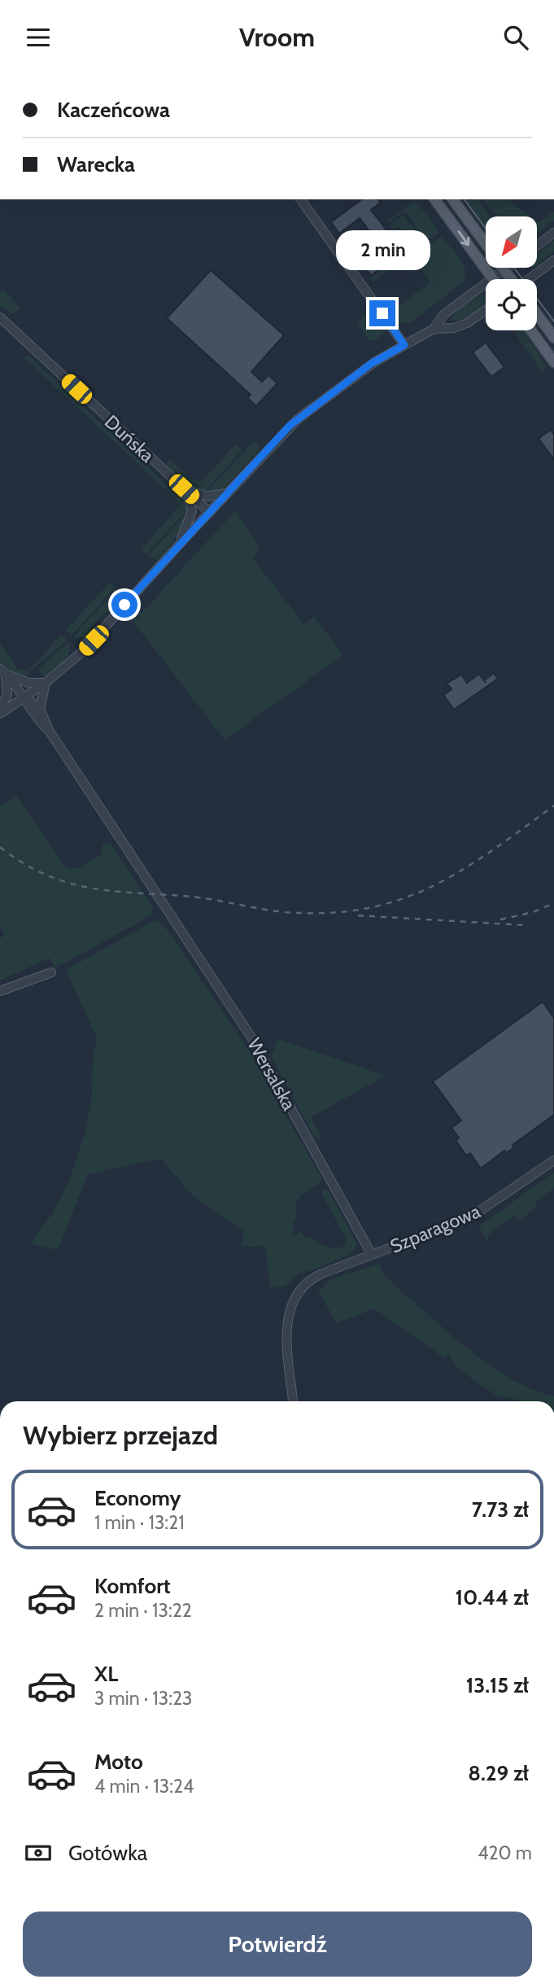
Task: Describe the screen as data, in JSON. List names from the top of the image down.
{
  "streets": {
    "street": ["Duńska", "Wersalska", "Szparagowa"]
  },
  "crossings": [
    ["Wersalska", "Szparagowa"]
  ],
  "north": "bottom left",
  "page": {
    "header": "Vroom",
    "banner": ["Kaczeńcowa", "Warecka"],
    "bubble": "2 min",
    "heading": "Wybierz przejazd",
    "list": [
      {
        "name": "Economy",
        "note": "1 min · 13:21",
        "value": "7.73 zł"
      },
      {
        "name": "Komfort",
        "note": "2 min · 13:22",
        "value": "10.44 zł"
      },
      {
        "name": "XL",
        "note": "3 min · 13:23",
        "value": "13.15 zł"
      },
      {
        "name": "Moto",
        "note": "4 min · 13:24",
        "value": "8.29 zł"
      }
    ],
    "pay": ["Gotówka", "420 m"],
    "buttons": "Potwierdź"
  }
}
